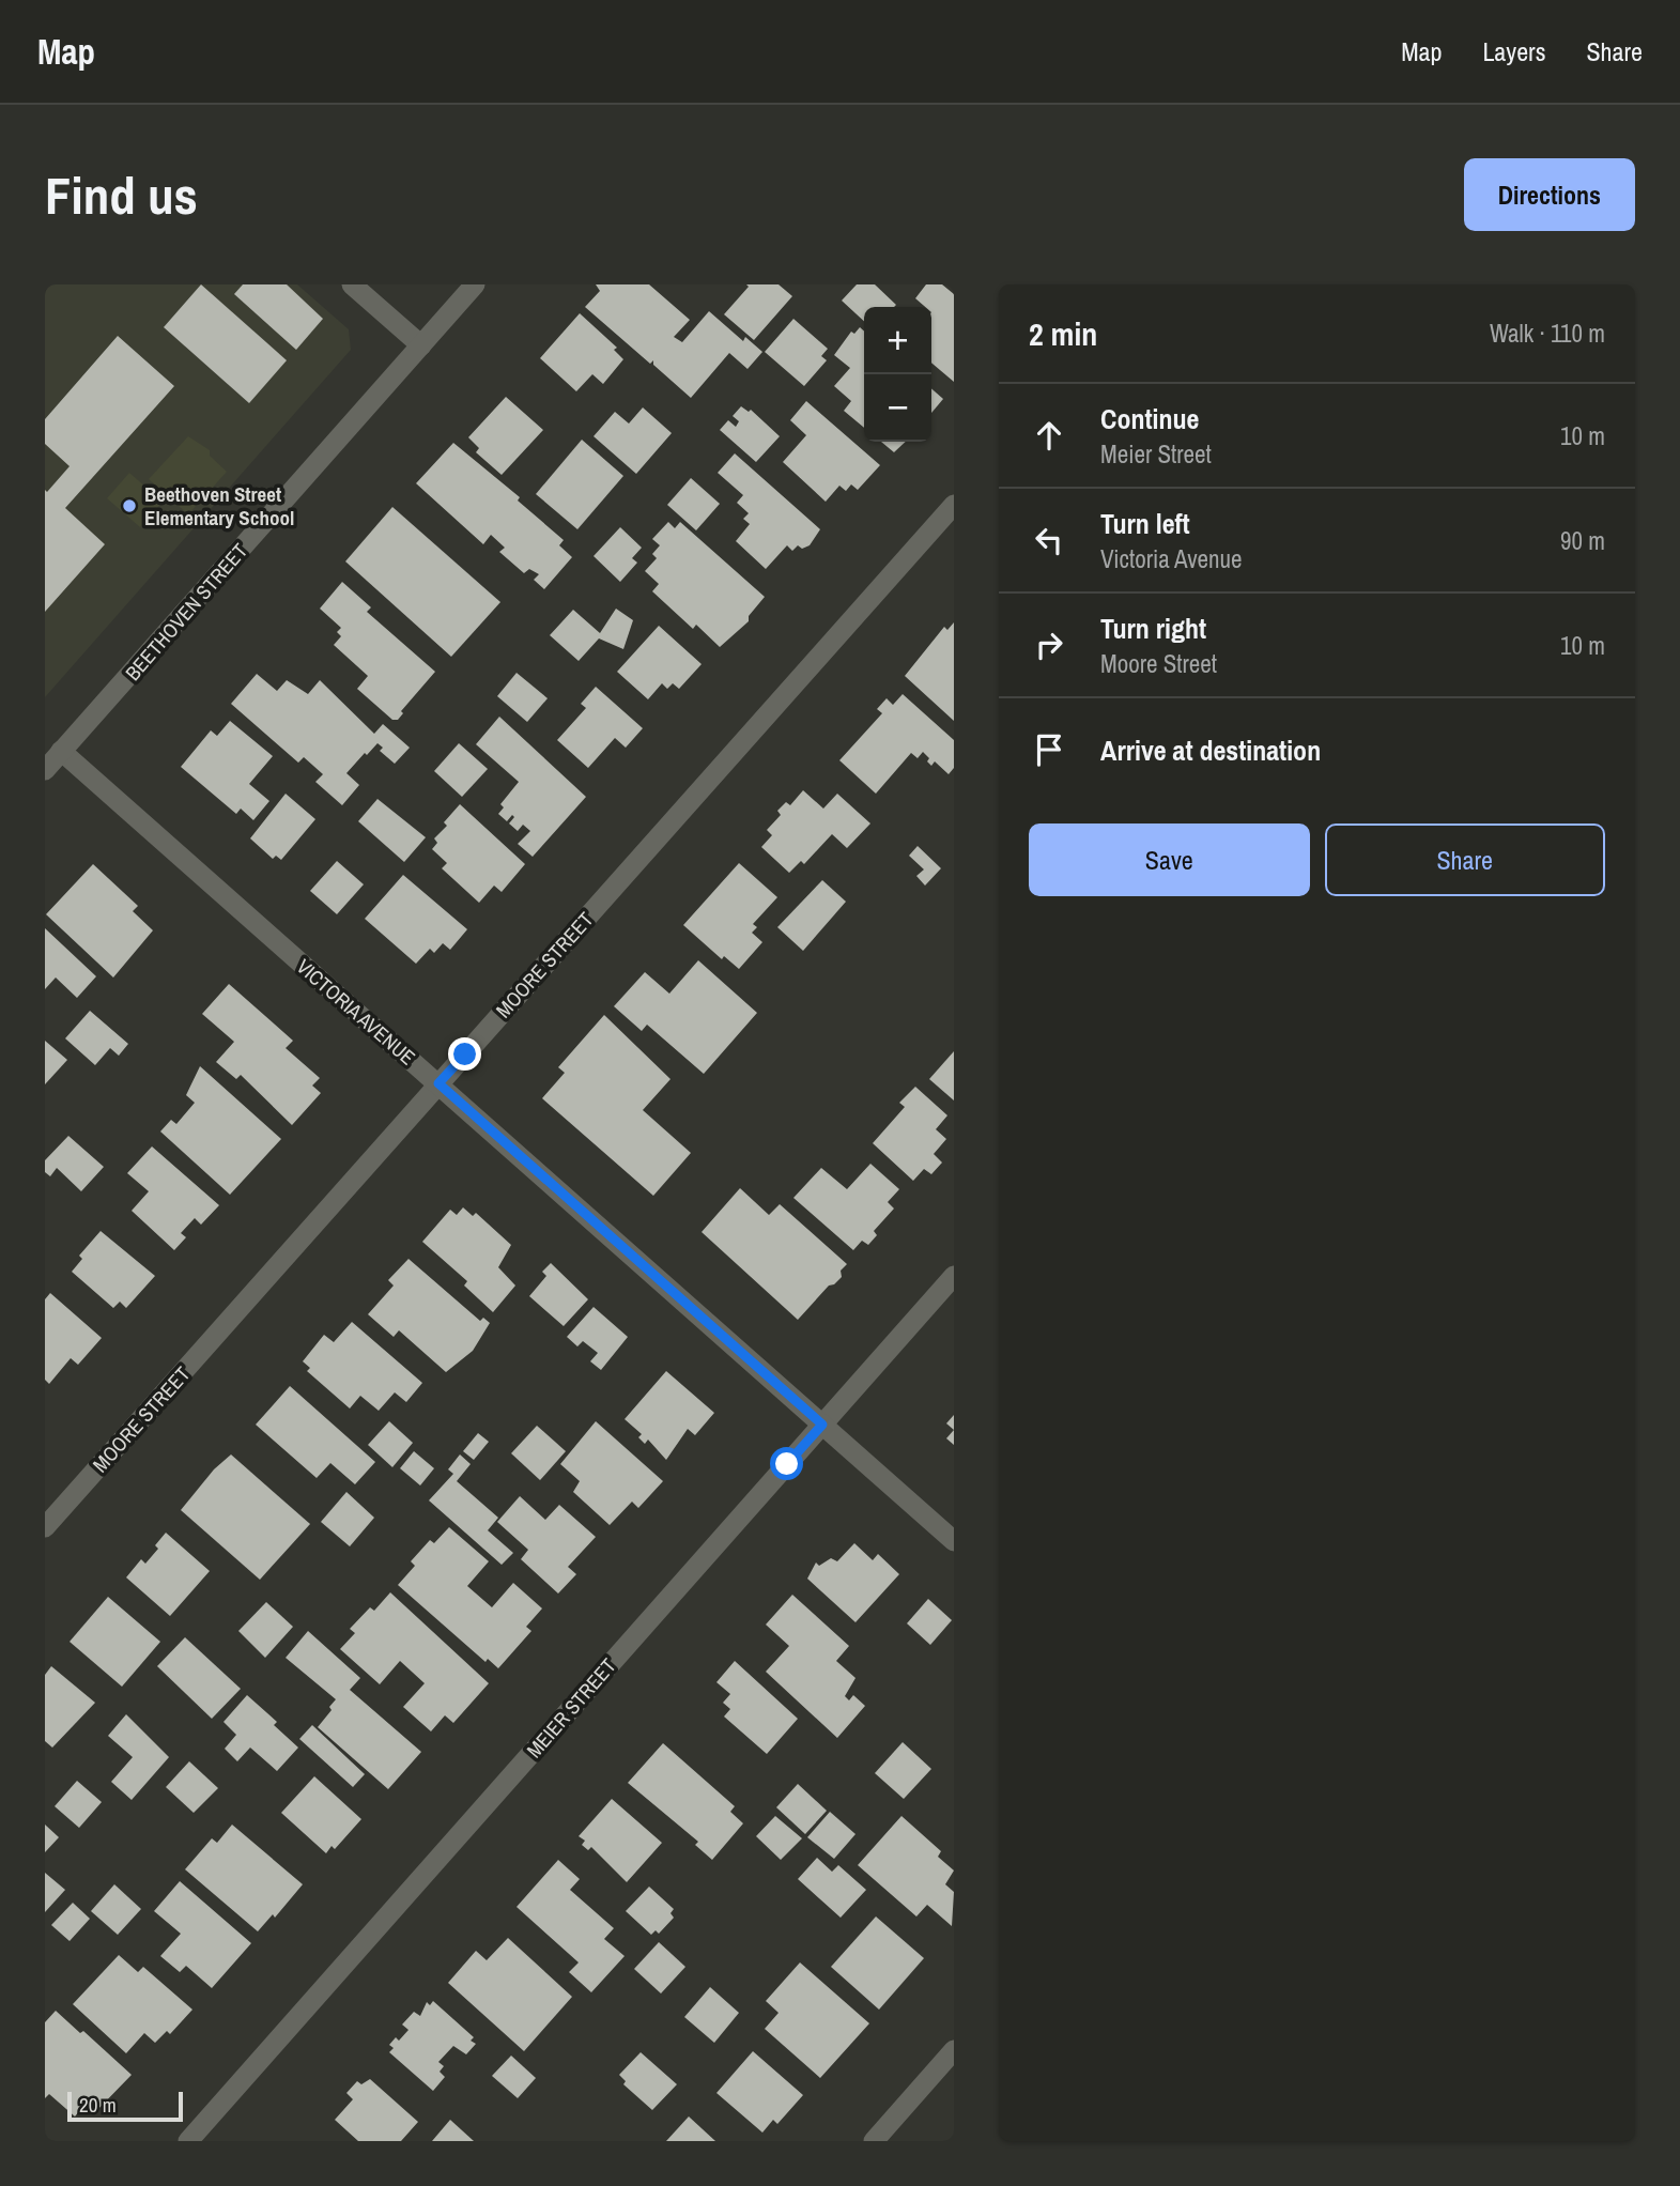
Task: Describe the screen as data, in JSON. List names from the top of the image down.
{
  "streets": {
    "street": [
      "BEETHOVEN STREET",
      "MOORE STREET",
      "VICTORIA AVENUE",
      "MEIER STREET"
    ]
  },
  "crossings": [
    ["BEETHOVEN STREET", "VICTORIA AVENUE"],
    ["MOORE STREET", "VICTORIA AVENUE"],
    ["VICTORIA AVENUE", "MEIER STREET"]
  ],
  "places": ["Beethoven Street Elementary School"],
  "scale_bar": "20 m",
  "page": {
    "header": "Map",
    "nav": ["Map", "Layers", "Share"],
    "buttons": [
      "Directions",
      ["Save", "Share"]
    ],
    "title": "Find us",
    "heading": ["2 min", "Walk · 110 m"],
    "map_buttons": ["+", "−"],
    "list": [
      ["Continue", "Meier Street", "10 m"],
      ["Turn left", "Victoria Avenue", "90 m"],
      ["Turn right", "Moore Street", "10 m"],
      "Arrive at destination"
    ],
    "scale": "20 m"
  }
}
